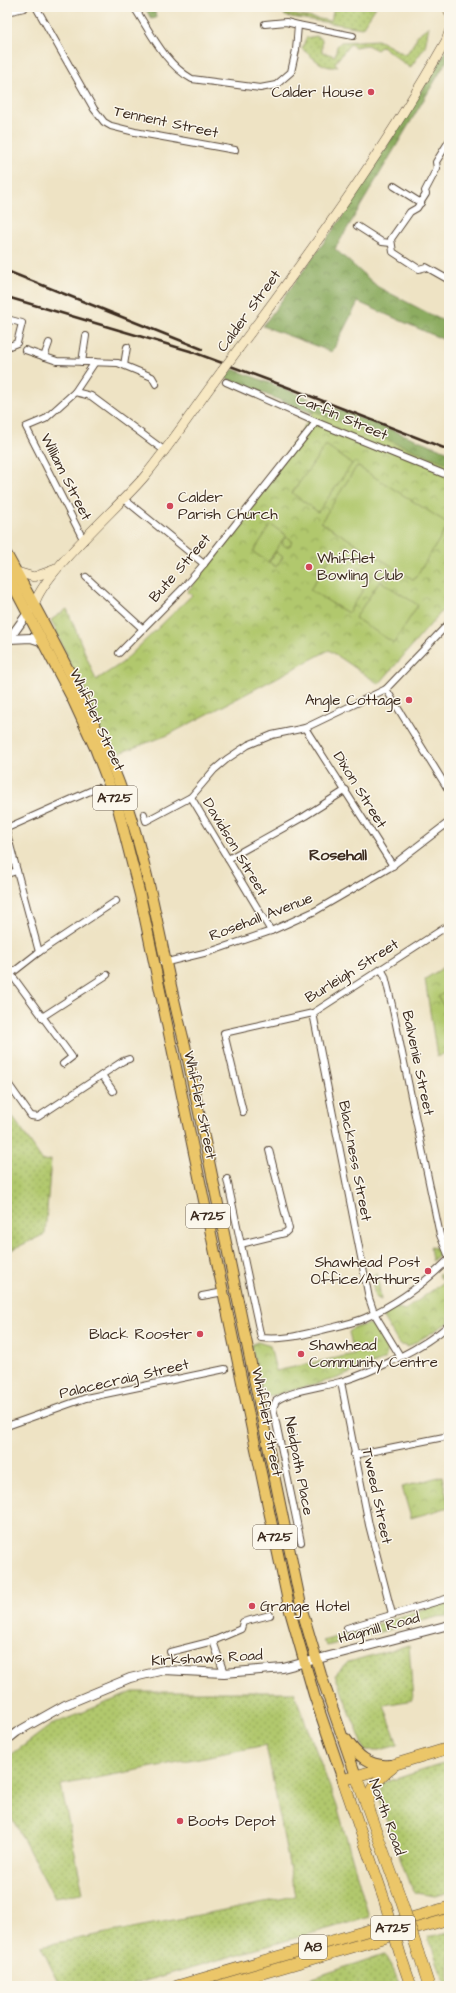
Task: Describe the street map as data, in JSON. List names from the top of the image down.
{
  "streets": {
    "highway": ["A725", "North Road", "A8"],
    "main road": ["Calder Street", "Whifflet Street"],
    "street": [
      "Tennent Street",
      "Carfin Street",
      "William Street",
      "Bute Street",
      "Dixon Street",
      "Davidson Street",
      "Rosehall Avenue",
      "Burleigh Street",
      "Balvenie Street",
      "Blackness Street",
      "Palacecraig Street",
      "Neidpath Place",
      "Tweed Street",
      "Hagmill Road",
      "Kirkshaws Road"
    ]
  },
  "crossings": [
    ["Calder Street", "William Street"],
    ["Calder Street", "Whifflet Street"],
    ["Carfin Street", "Bute Street"],
    ["Whifflet Street", "Rosehall Avenue"],
    ["Whifflet Street", "Hagmill Road"],
    ["Whifflet Street", "Kirkshaws Road"],
    ["Whifflet Street", "North Road"],
    ["Dixon Street", "Rosehall Avenue"],
    ["A725", "North Road"],
    ["Davidson Street", "Rosehall Avenue"],
    ["Burleigh Street", "Balvenie Street"],
    ["Burleigh Street", "Blackness Street"],
    ["Neidpath Place", "Tweed Street"],
    ["Hagmill Road", "Kirkshaws Road"],
    ["Hagmill Road", "North Road"],
    ["Kirkshaws Road", "North Road"]
  ],
  "districts": ["Rosehall"],
  "places": [
    "Calder House",
    "Calder Parish Church",
    "Whifflet Bowling Club",
    "Angle Cottage",
    "Shawhead Post Office/Arthurs",
    "Black Rooster",
    "Shawhead Community Centre",
    "Grange Hotel",
    "Boots Depot"
  ]
}
